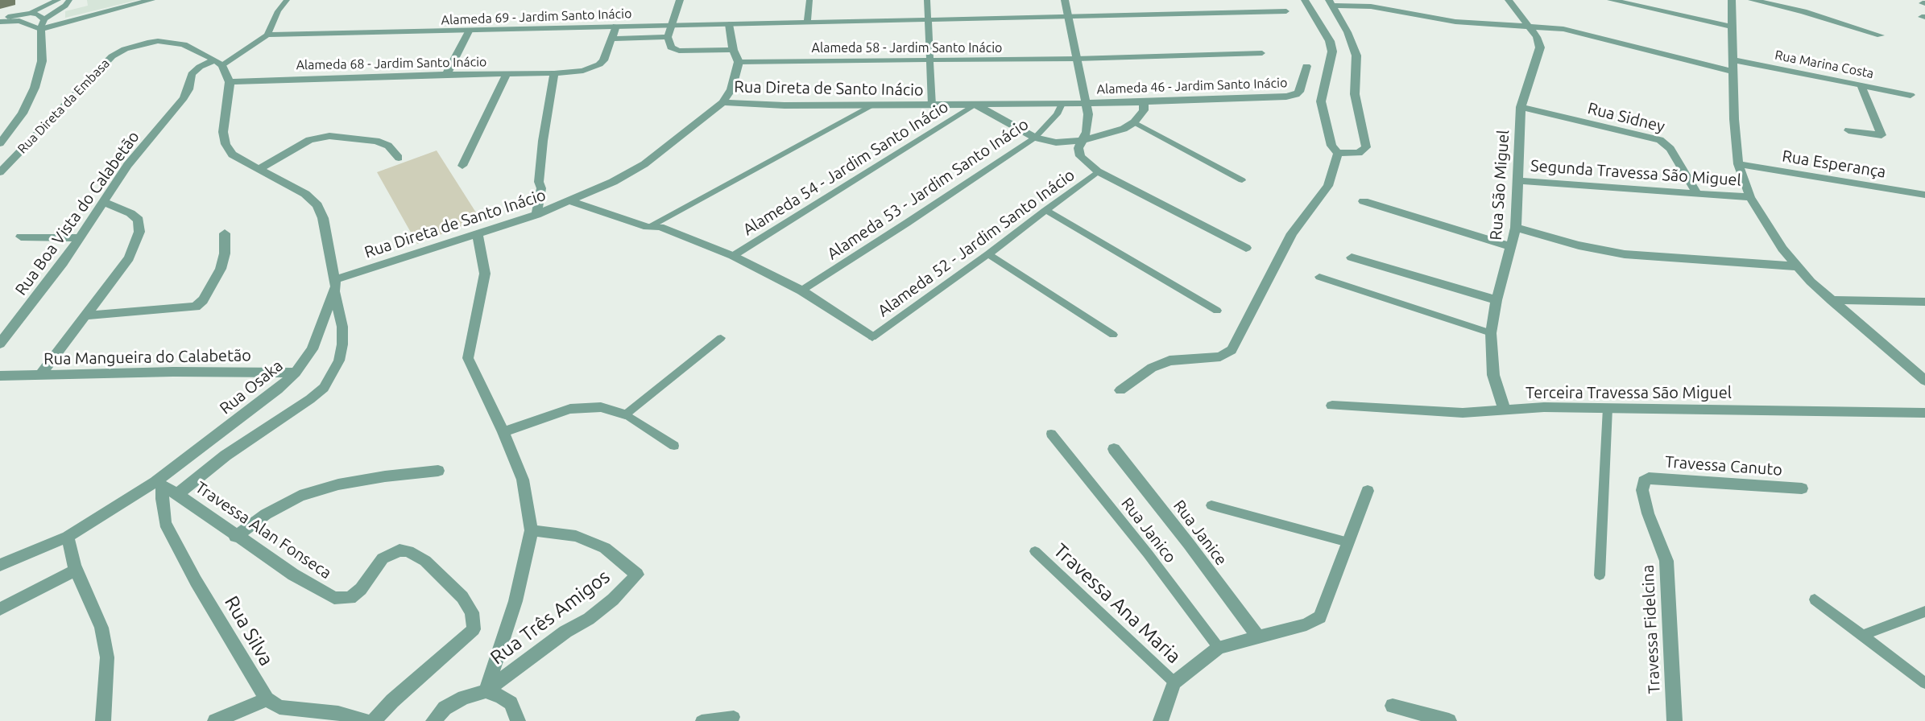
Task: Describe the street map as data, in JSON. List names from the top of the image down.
{
  "streets": {
    "street": [
      "Alameda 68 - Jardim Santo Inácio",
      "Rua Marina Costa",
      "Alameda 46 - Jardim Santo Inácio",
      "Rua Direta de Santo Inácio",
      "Rua Direta da Embasa",
      "Rua Sidney",
      "Rua Esperança",
      "Segunda Travessa São Miguel",
      "Rua São Miguel",
      "Rua Boa Vista do Calabetão",
      "Rua Mangueira do Calabetão",
      "Rua Osaka",
      "Terceira Travessa São Miguel",
      "Travessa Canuto",
      "Travessa Alan Fonseca",
      "Rua Janice",
      "Rua Três Amigos",
      "Travessa Fidelcina",
      "Rua Silva"
    ],
    "lane": [
      "Alameda 69 - Jardim Santo Inácio",
      "Alameda 58 - Jardim Santo Inácio",
      "Alameda 54 - Jardim Santo Inácio",
      "Alameda 53 - Jardim Santo Inácio",
      "Alameda 52 - Jardim Santo Inácio",
      "Rua Janico",
      "Travessa Ana Maria"
    ]
  },
  "crossings": [
    ["Alameda 69 - Jardim Santo Inácio", "Rua Boa Vista do Calabetão"],
    ["Alameda 68 - Jardim Santo Inácio", "Rua Osaka"],
    ["Alameda 46 - Jardim Santo Inácio", "Rua Direta de Santo Inácio"],
    ["Rua Direta de Santo Inácio", "Alameda 54 - Jardim Santo Inácio"],
    ["Rua Direta de Santo Inácio", "Alameda 53 - Jardim Santo Inácio"],
    ["Rua Direta de Santo Inácio", "Rua Osaka"],
    ["Rua Direta da Embasa", "Rua Boa Vista do Calabetão"],
    ["Rua Sidney", "Segunda Travessa São Miguel"],
    ["Rua Sidney", "Rua São Miguel"],
    ["Segunda Travessa São Miguel", "Rua São Miguel"],
    ["Rua São Miguel", "Terceira Travessa São Miguel"],
    ["Rua Mangueira do Calabetão", "Rua Osaka"],
    ["Rua Osaka", "Travessa Alan Fonseca"],
    ["Rua Osaka", "Rua Silva"],
    ["Travessa Canuto", "Travessa Fidelcina"],
    ["Travessa Alan Fonseca", "Rua Silva"]
  ]
}
